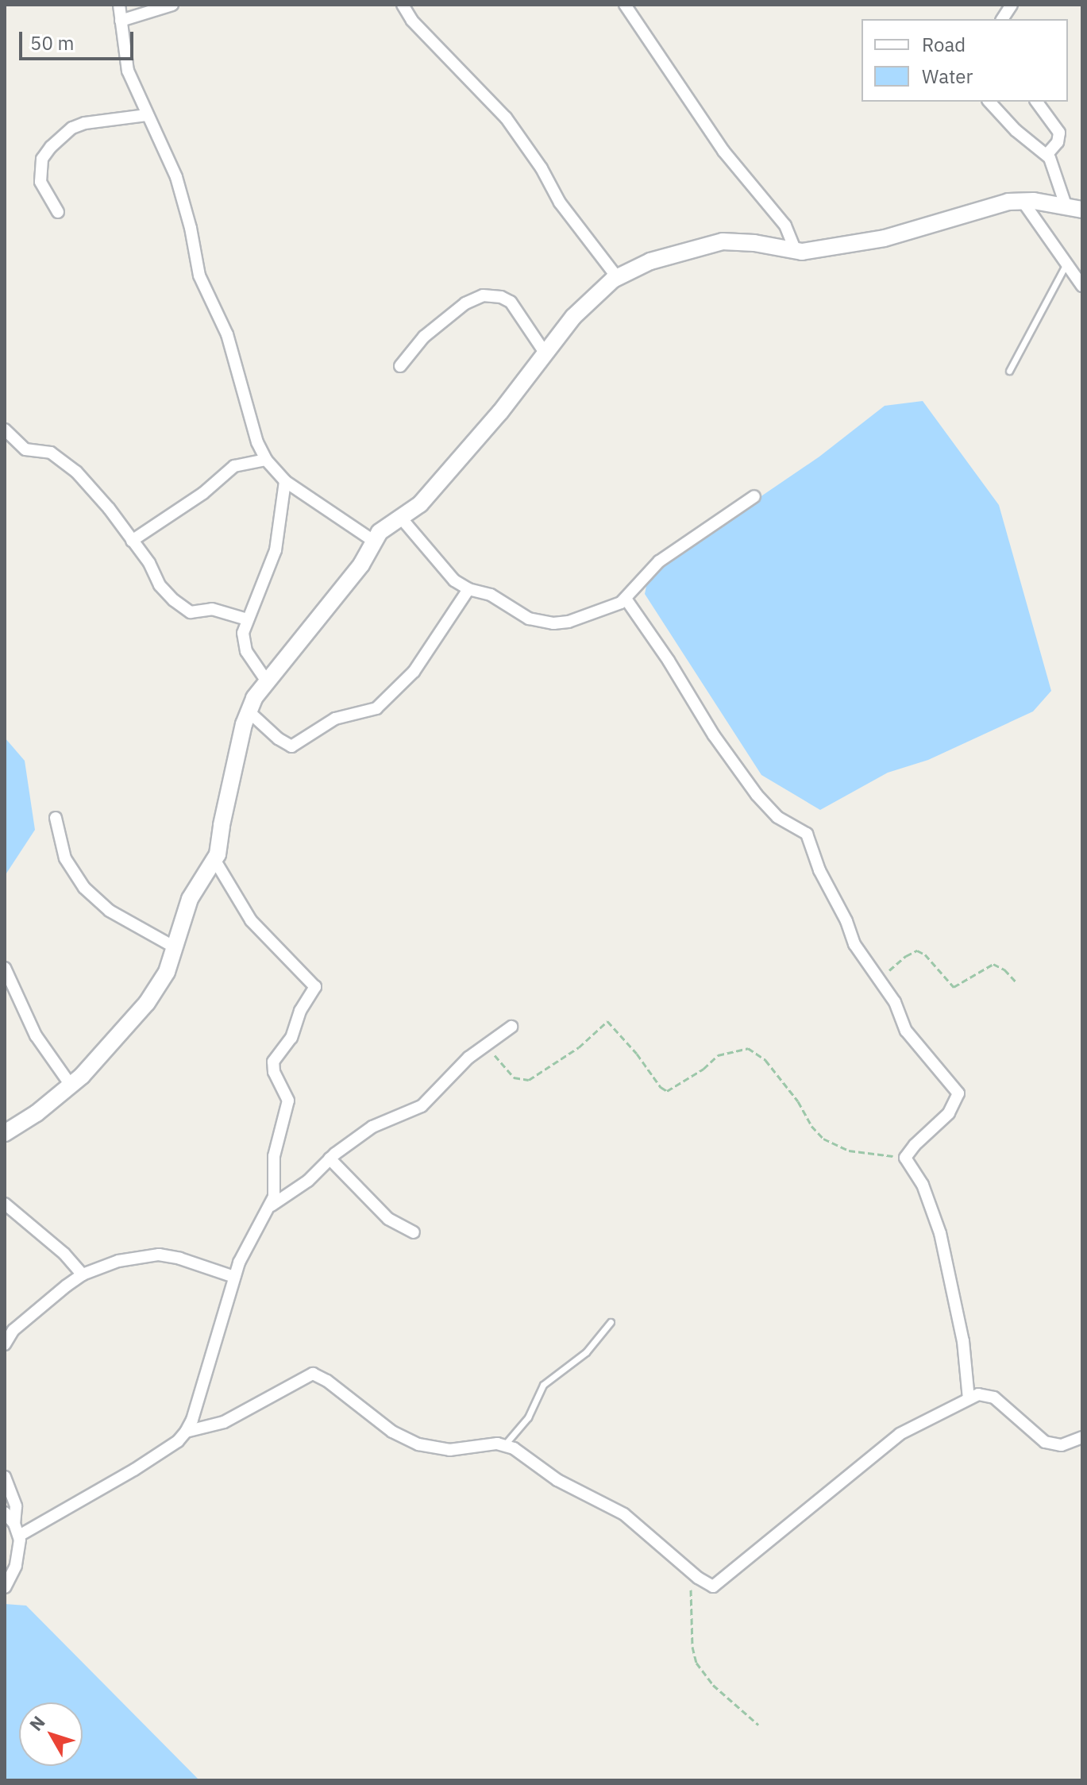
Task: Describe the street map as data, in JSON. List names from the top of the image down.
{
  "legend": ["Road", "Water"],
  "scale_bar": "50 m",
  "north": "top left"
}
